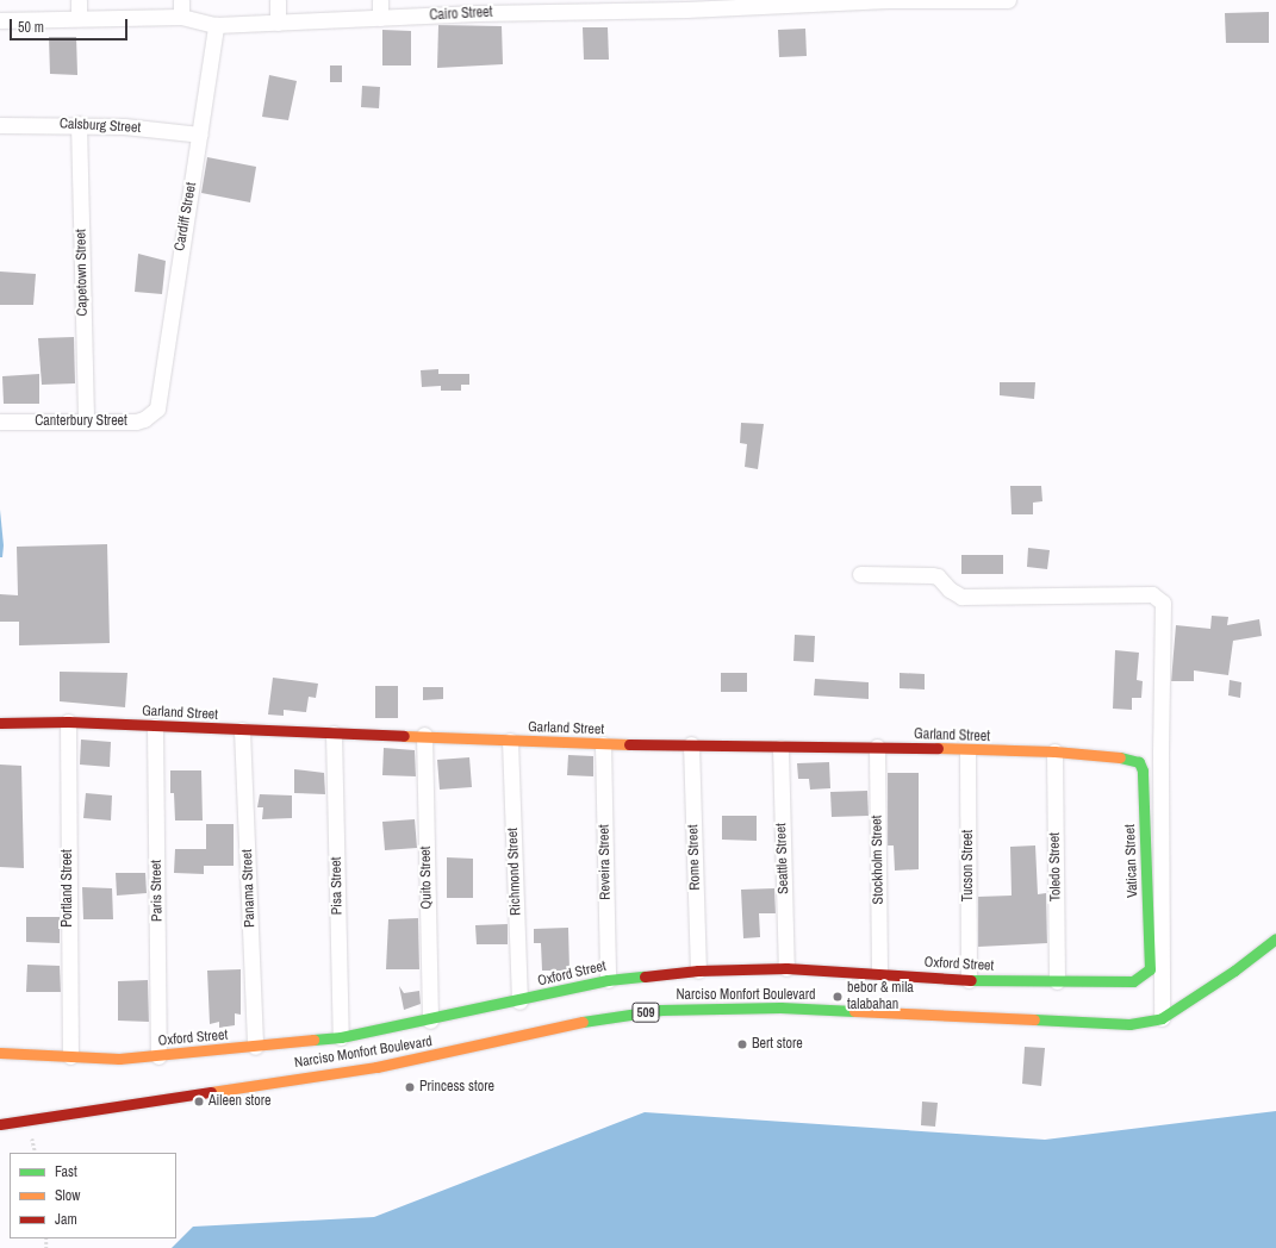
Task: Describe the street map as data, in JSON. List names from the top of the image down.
{
  "streets": {
    "street": [
      "Cairo Street",
      "Calsburg Street",
      "Cardiff Street",
      "Capetown Street",
      "Canterbury Street",
      "Garland Street",
      "Rome Street",
      "Seattle Street",
      "Stockholm Street",
      "Vatican Street",
      "Reveira Street",
      "Tucson Street",
      "Toledo Street",
      "Richmond Street",
      "Quito Street",
      "Pisa Street",
      "Portland Street",
      "Panama Street",
      "Paris Street",
      "Oxford Street",
      "Narciso Monfort Boulevard",
      "509"
    ]
  },
  "crossings": [
    ["Cairo Street", "Cardiff Street"],
    ["Calsburg Street", "Cardiff Street"],
    ["Calsburg Street", "Capetown Street"],
    ["Cardiff Street", "Canterbury Street"],
    ["Capetown Street", "Canterbury Street"],
    ["Garland Street", "Rome Street"],
    ["Garland Street", "Seattle Street"],
    ["Garland Street", "Stockholm Street"],
    ["Garland Street", "Vatican Street"],
    ["Garland Street", "Reveira Street"],
    ["Garland Street", "Tucson Street"],
    ["Garland Street", "Toledo Street"],
    ["Garland Street", "Richmond Street"],
    ["Garland Street", "Quito Street"],
    ["Garland Street", "Pisa Street"],
    ["Garland Street", "Portland Street"],
    ["Garland Street", "Panama Street"],
    ["Garland Street", "Paris Street"],
    ["Rome Street", "Oxford Street"],
    ["Seattle Street", "Oxford Street"],
    ["Stockholm Street", "Oxford Street"],
    ["Vatican Street", "Oxford Street"],
    ["Reveira Street", "Oxford Street"],
    ["Tucson Street", "Oxford Street"],
    ["Toledo Street", "Oxford Street"],
    ["Richmond Street", "Oxford Street"],
    ["Quito Street", "Oxford Street"],
    ["Pisa Street", "Oxford Street"],
    ["Portland Street", "Oxford Street"],
    ["Panama Street", "Oxford Street"],
    ["Paris Street", "Oxford Street"]
  ],
  "places": [
    "bebor & mila talabahan",
    "Bert store",
    "Princess store",
    "Aileen store"
  ],
  "legend": ["Fast", "Slow", "Jam"],
  "scale_bar": "50 m"
}
